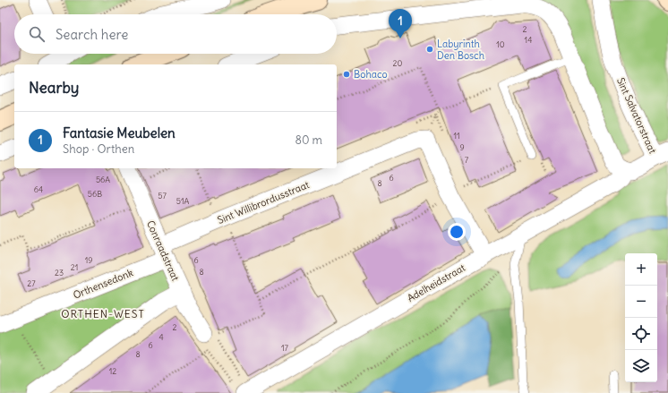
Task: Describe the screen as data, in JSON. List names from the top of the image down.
{
  "streets": {
    "street": [
      "Sint Salvatorstraat",
      "Sint Willibrordusstraat",
      "Conraadstraat",
      "Adelheidstraat",
      "Orthensedonk"
    ]
  },
  "crossings": [
    ["Sint Salvatorstraat", "Adelheidstraat"],
    ["Sint Willibrordusstraat", "Conraadstraat"],
    ["Sint Willibrordusstraat", "Orthensedonk"],
    ["Conraadstraat", "Orthensedonk"]
  ],
  "districts": ["ORTHEN-WEST"],
  "places": ["Labyrinth Den Bosch", "Bohaco"],
  "house_numbers": [
    "2",
    "14",
    "10",
    "20",
    "11",
    "9",
    "7",
    "6",
    "56A",
    "8",
    "64",
    "56B",
    "57",
    "51A",
    "19",
    "6",
    "21",
    "8",
    "23",
    "27",
    "2",
    "4",
    "6",
    "17",
    "8",
    "12"
  ],
  "page": {
    "pins": "1",
    "search": "Search here",
    "heading": "Nearby",
    "list": [
      {
        "mark": "1",
        "name": "Fantasie Meubelen",
        "note": "Shop · Orthen",
        "value": "80 m"
      }
    ],
    "map_buttons": ["+", "−"]
  }
}
